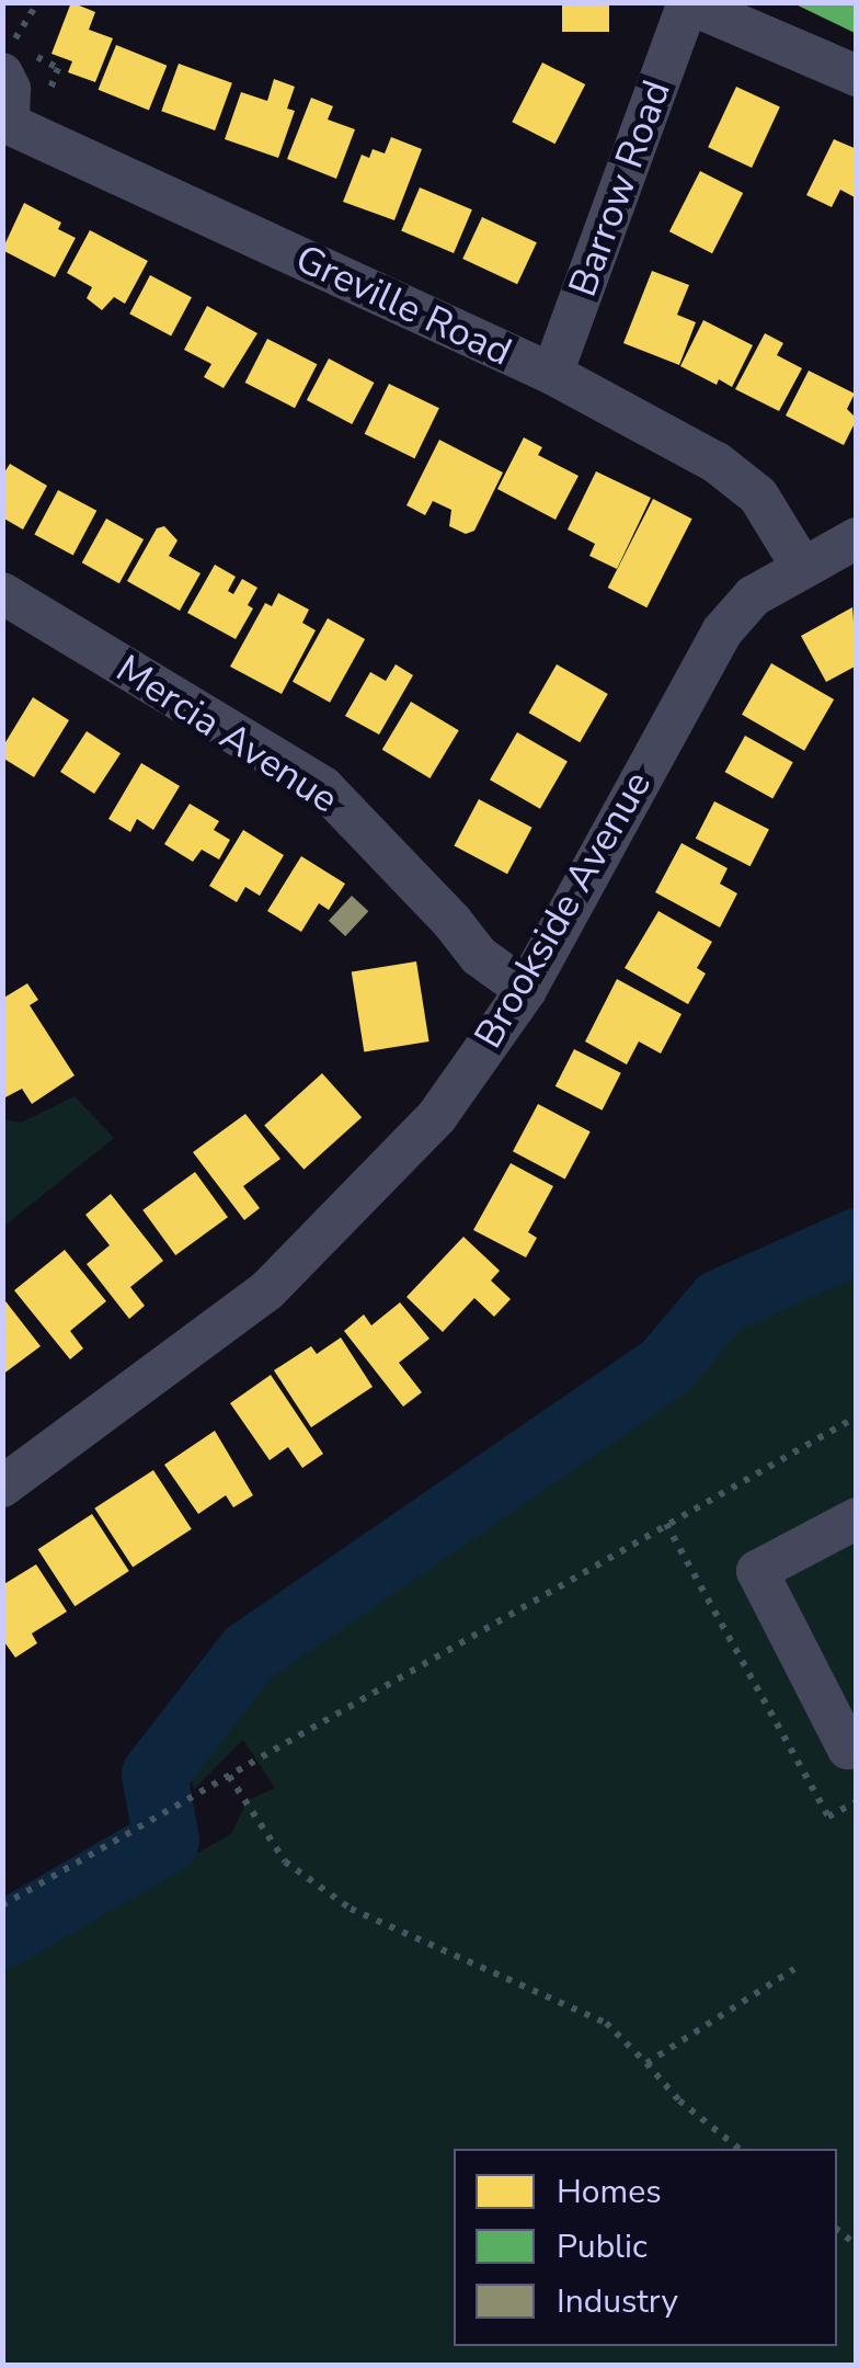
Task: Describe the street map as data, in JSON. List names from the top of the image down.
{
  "streets": {
    "street": [
      "Barrow Road",
      "Greville Road",
      "Mercia Avenue",
      "Brookside Avenue"
    ]
  },
  "crossings": [
    ["Barrow Road", "Greville Road"],
    ["Greville Road", "Brookside Avenue"],
    ["Mercia Avenue", "Brookside Avenue"]
  ],
  "legend": ["Homes", "Public", "Industry"]
}
